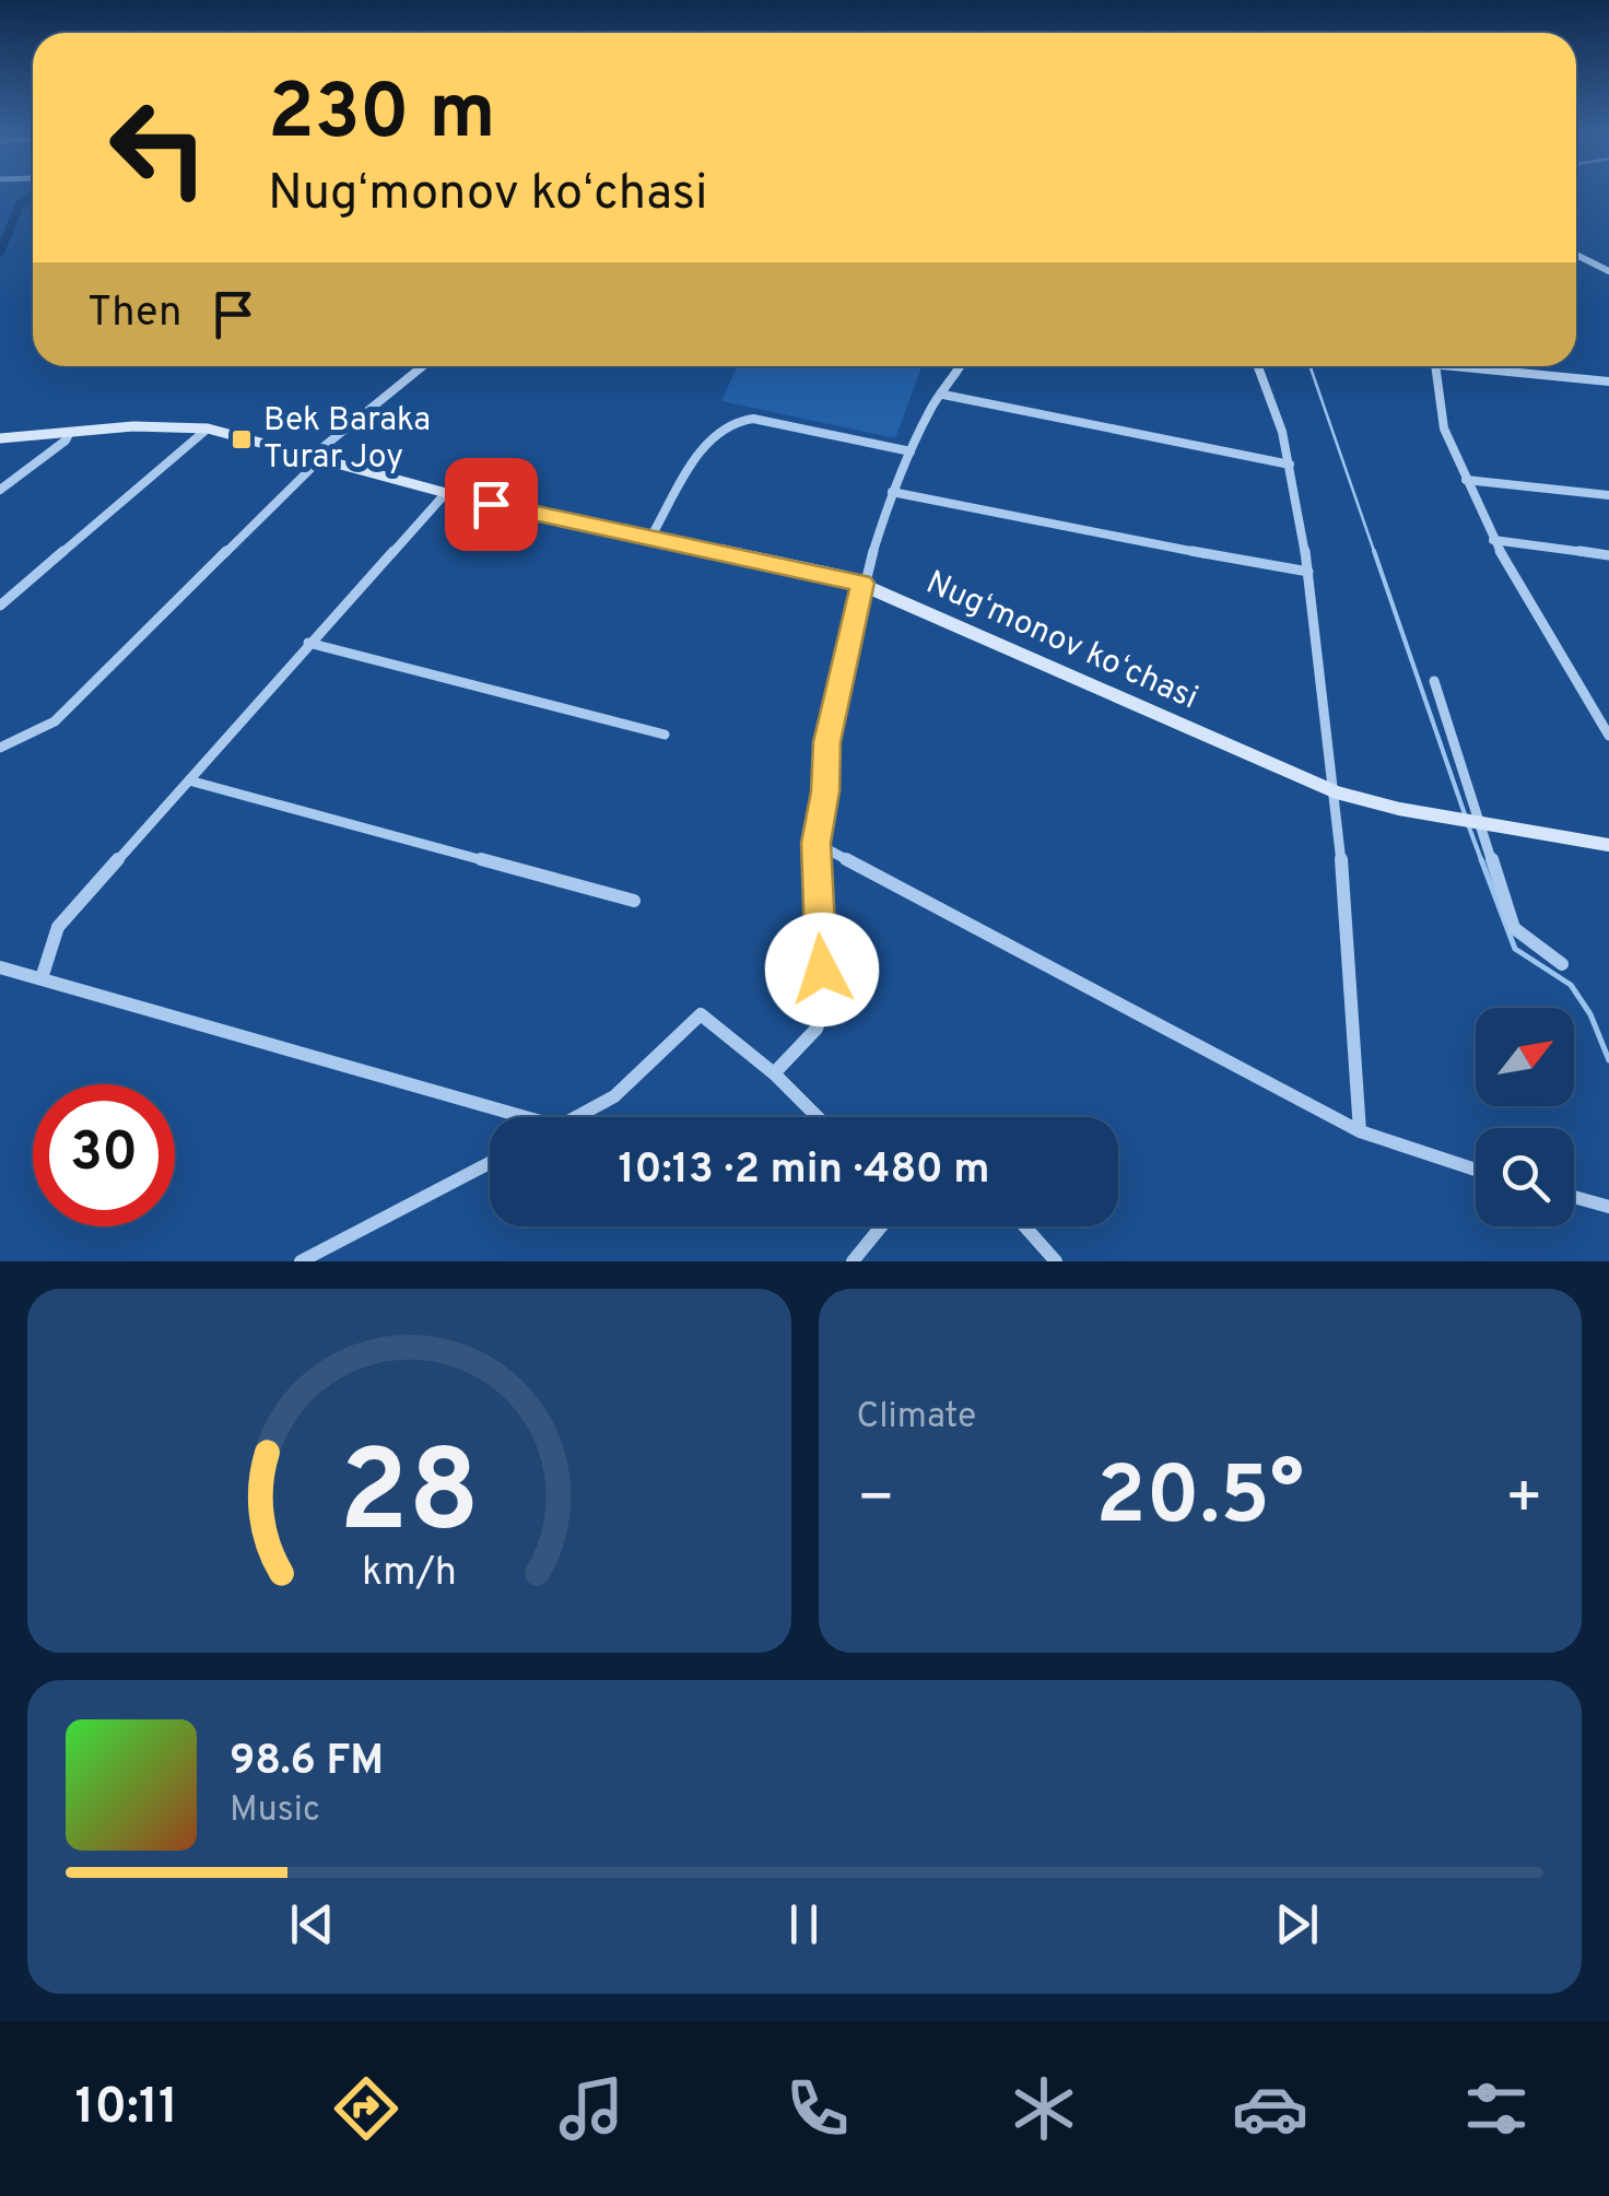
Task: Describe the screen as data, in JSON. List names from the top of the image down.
{
  "streets": {
    "main road": ["Nugʻmonov koʻchasi"]
  },
  "places": {
    "transit": ["Bek Baraka Turar Joy"]
  },
  "north": "top right",
  "page": {
    "turn": ["230 m", "Nugʻmonov koʻchasi"],
    "then": "Then",
    "limit": "30",
    "trip": "10:13 · 2 min · 480 m",
    "tile": "Climate",
    "heat": ["−", "20.5°", "+"],
    "song": ["98.6 FM", "Music"],
    "tabs": "10:11",
    "gauge": ["28", "km/h"]
  }
}
